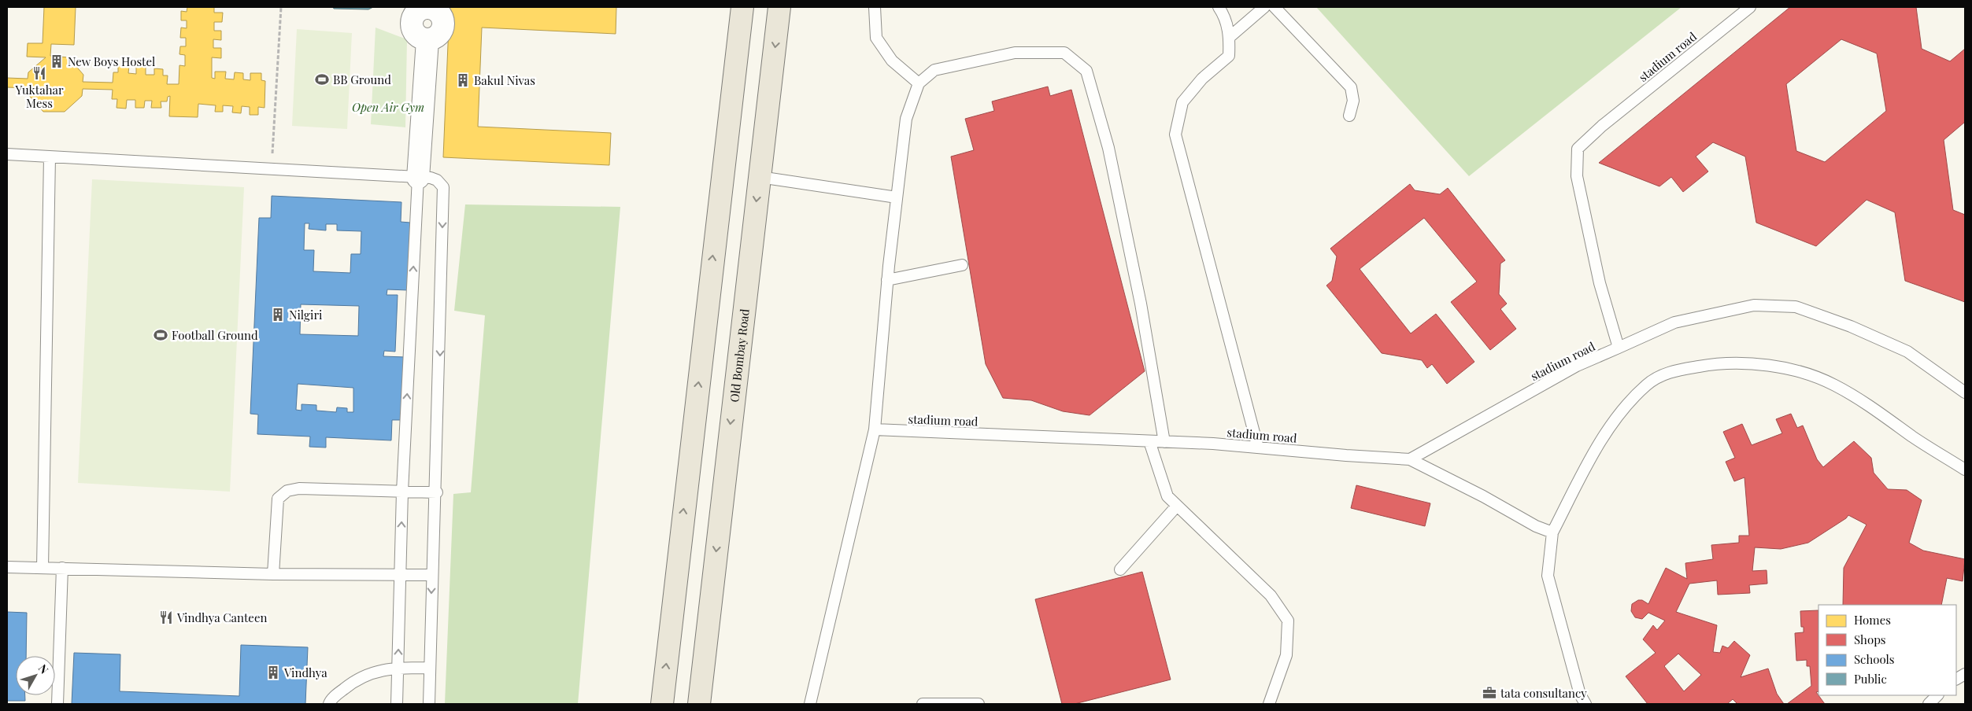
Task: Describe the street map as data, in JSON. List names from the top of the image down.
{
  "streets": {
    "main road": ["Old Bombay Road"],
    "lane": ["stadium road"]
  },
  "parks": ["Open Air Gym"],
  "places": {
    "building": [
      "New Boys Hostel",
      "Bakul Nivas",
      "Nilgiri",
      "Vindhya"
    ],
    "restaurant": ["Yuktahar Mess", "Vindhya Canteen"],
    "sports": ["BB Ground", "Football Ground"],
    "office": ["tata consultancy"]
  },
  "legend": [
    "Homes",
    "Shops",
    "Schools",
    "Public"
  ],
  "north": "top right"
}
